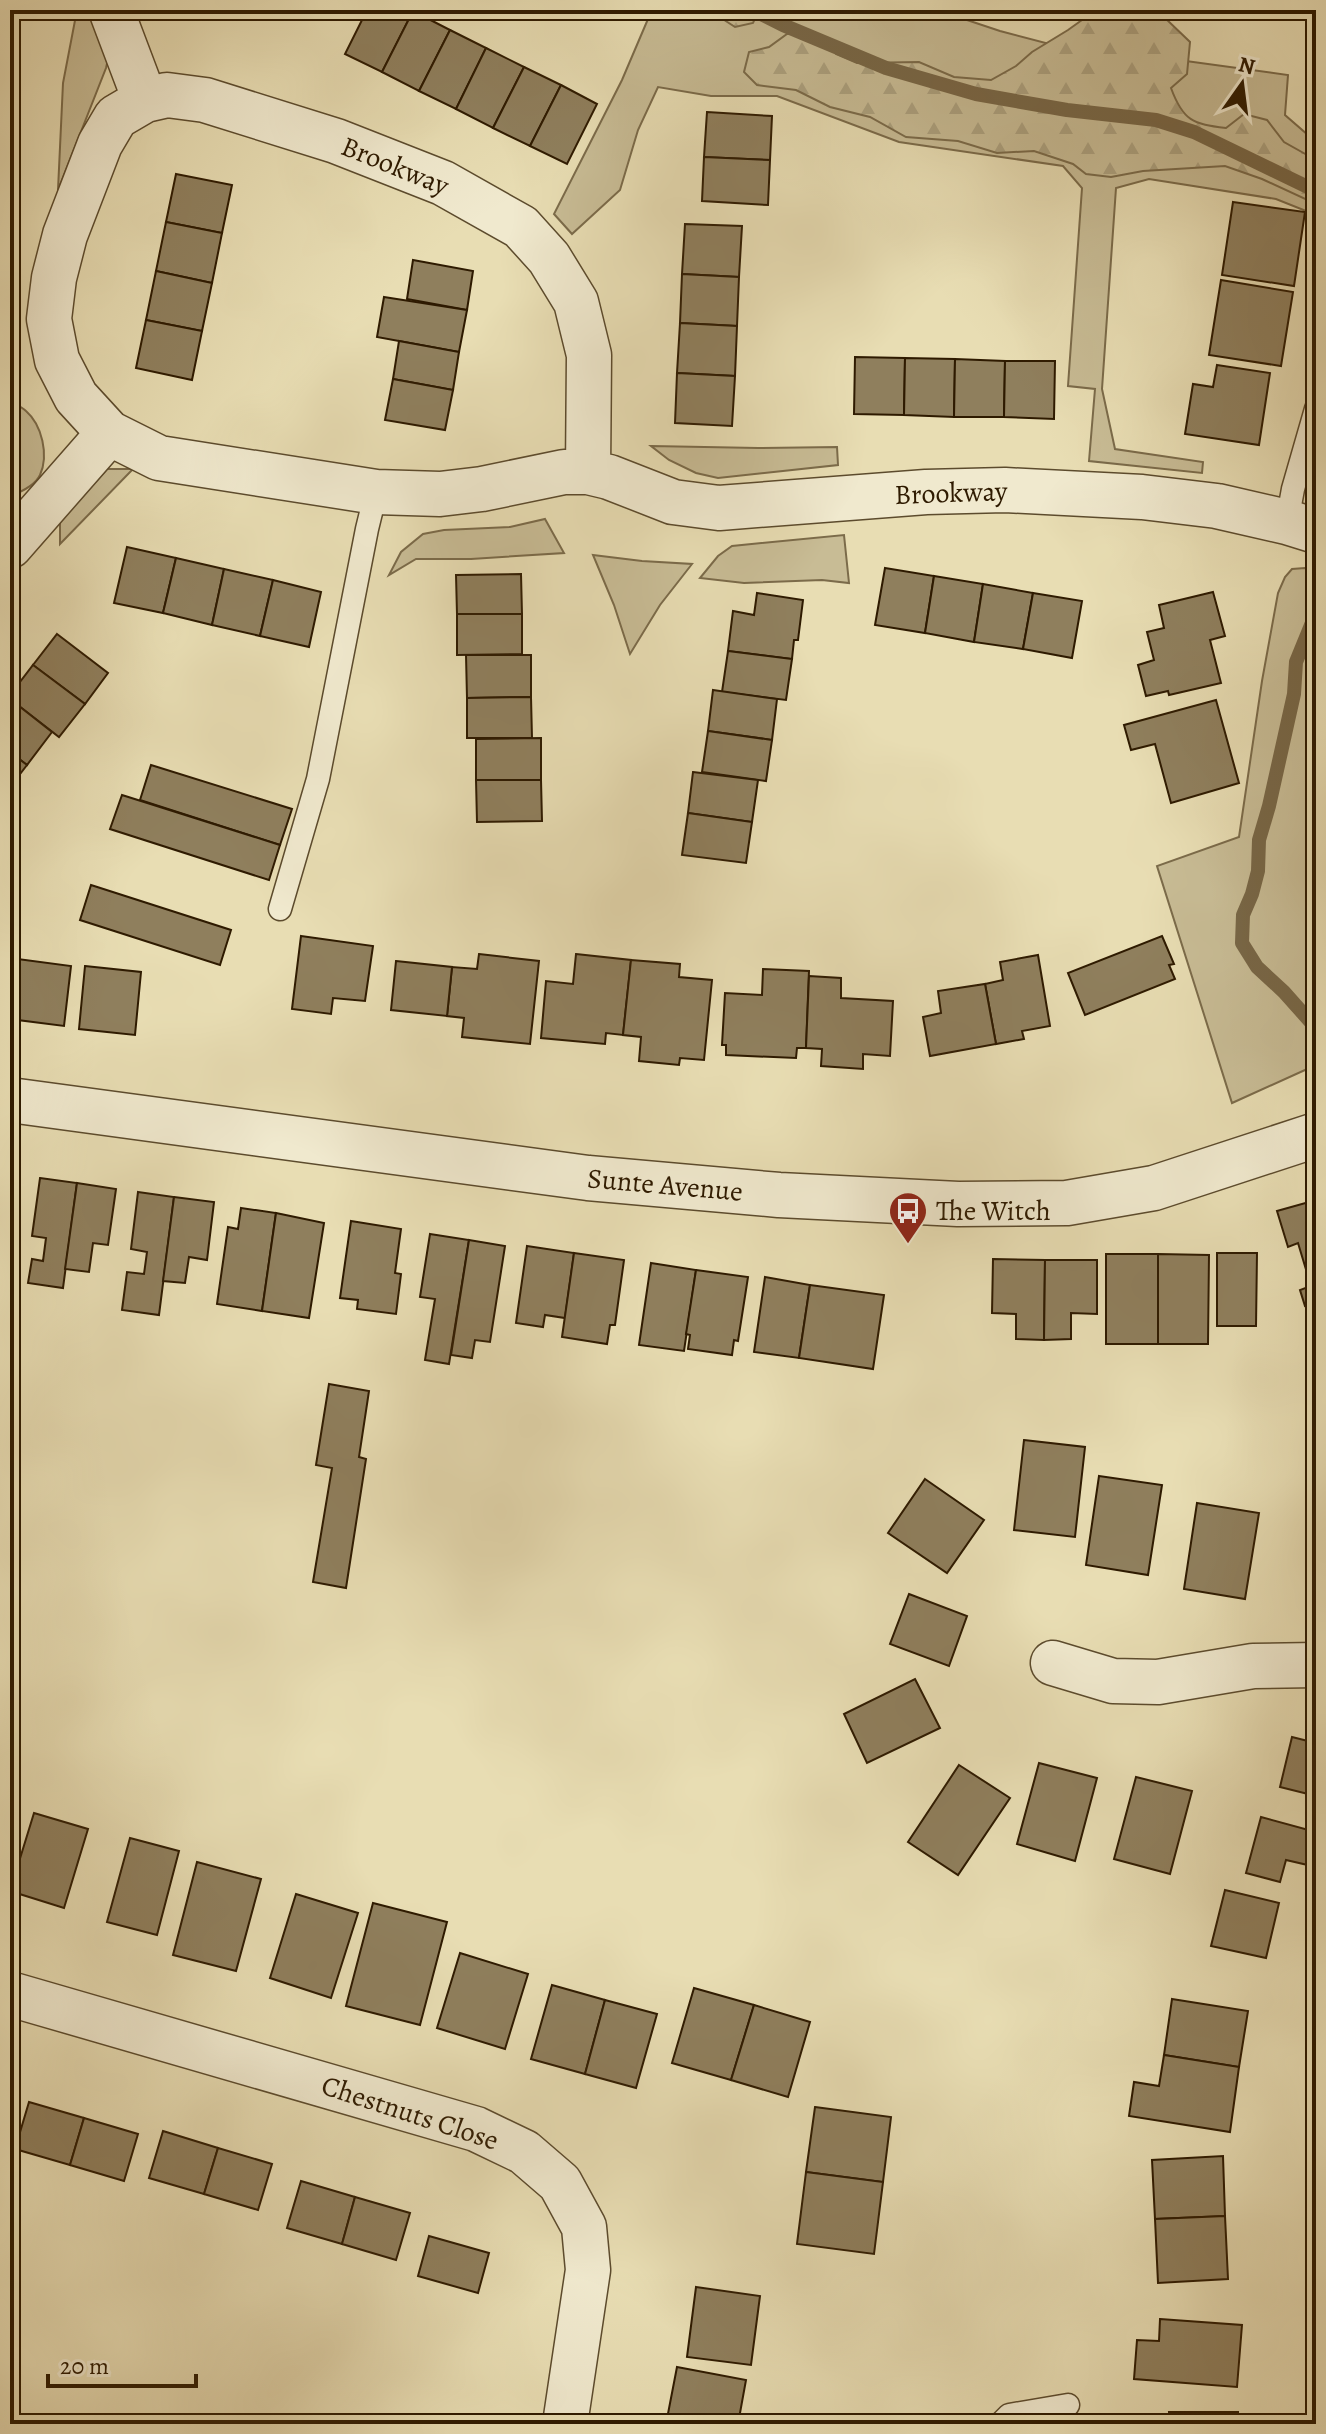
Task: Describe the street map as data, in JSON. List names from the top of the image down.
{
  "streets": {
    "street": ["Brookway", "Sunte Avenue", "Chestnuts Close"]
  },
  "places": {
    "bus stop": ["The Witch"]
  },
  "scale_bar": "20 m",
  "north": "top"
}
